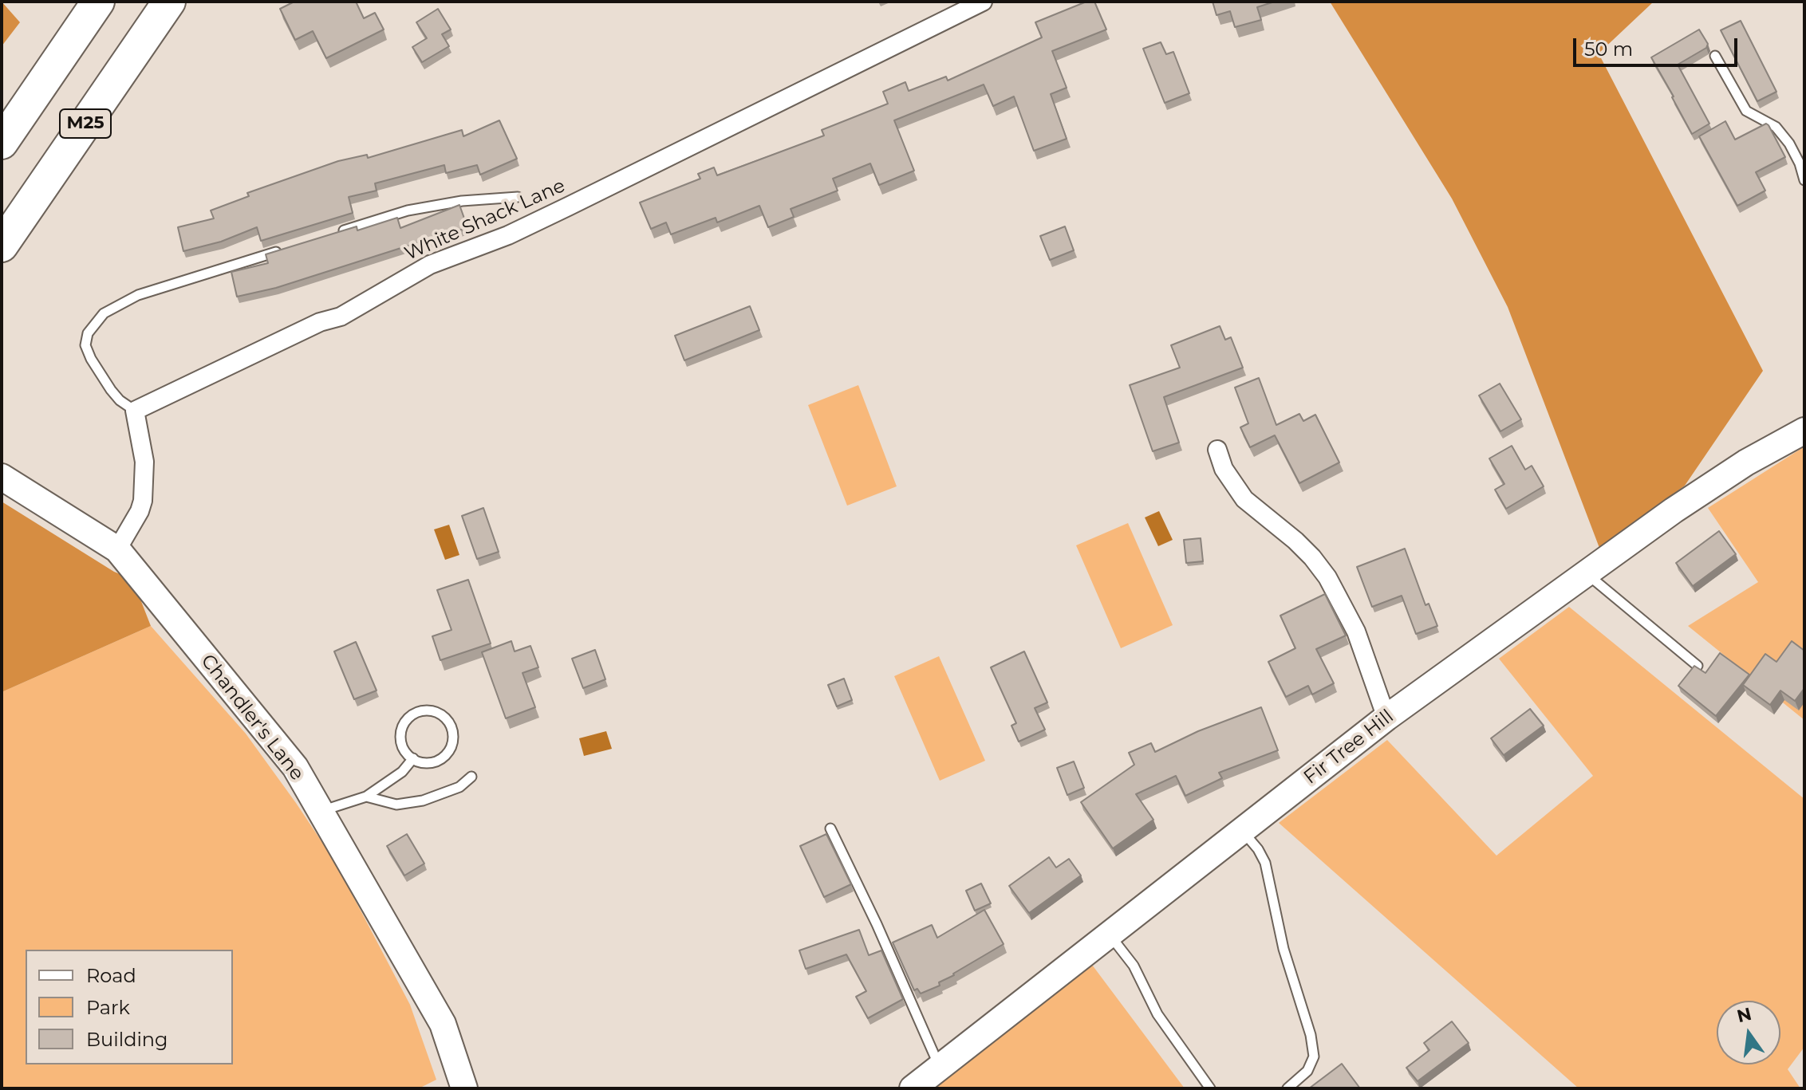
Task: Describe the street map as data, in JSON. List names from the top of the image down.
{
  "streets": {
    "highway": ["M25"],
    "street": ["White Shack Lane", "Chandler's Lane", "Fir Tree Hill"]
  },
  "legend": ["Road", "Park", "Building"],
  "scale_bar": "50 m",
  "north": "top"
}
